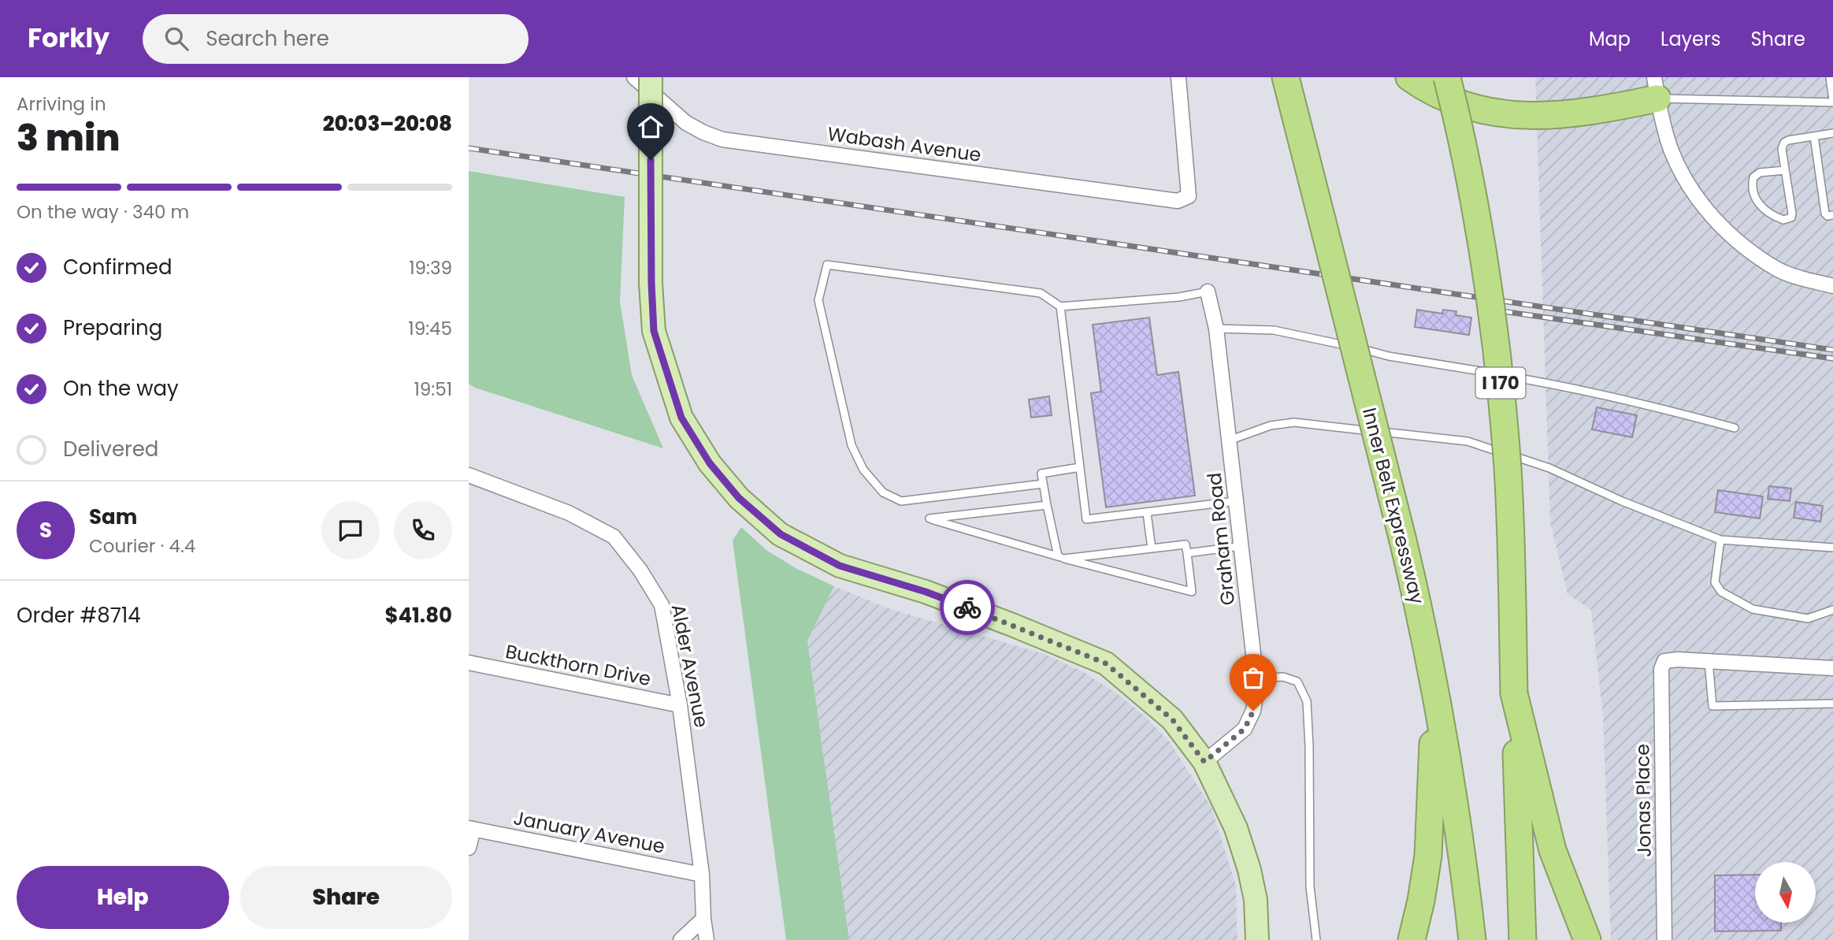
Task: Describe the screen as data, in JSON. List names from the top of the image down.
{
  "streets": {
    "highway": ["I 170", "Inner Belt Expressway"],
    "street": [
      "Wabash Avenue",
      "Graham Road",
      "Buckthorn Drive",
      "Alder Avenue",
      "Jonas Place",
      "January Avenue"
    ]
  },
  "crossings": [
    ["Buckthorn Drive", "Alder Avenue"],
    ["Alder Avenue", "January Avenue"]
  ],
  "north": "bottom",
  "page": {
    "header": "Forkly",
    "search": "Search here",
    "nav": ["Map", "Layers", "Share"],
    "heading": ["3 min", "Arriving in", "20:03–20:08"],
    "panel": [
      "Sam",
      "Courier · 4.4",
      "Order #8714",
      "$41.80"
    ],
    "bar": "On the way · 340 m",
    "list": [
      ["Confirmed", "19:39"],
      ["Preparing", "19:45"],
      ["On the way", "19:51"],
      "Delivered"
    ],
    "round": "S",
    "buttons": ["Help", "Share"]
  }
}
